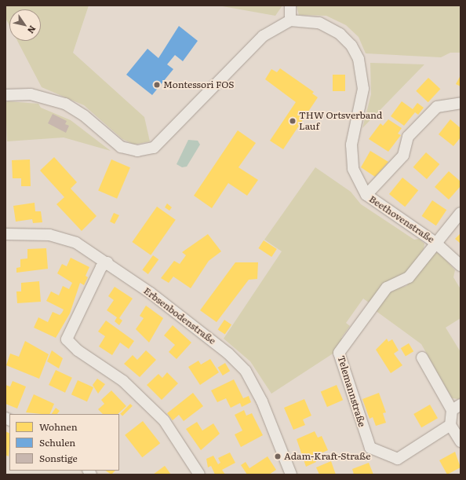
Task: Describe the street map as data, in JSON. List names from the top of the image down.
{
  "streets": {
    "street": ["Beethovenstraße", "Erbsenbodenstraße", "Telemannstraße"]
  },
  "crossings": [
    ["Beethovenstraße", "Telemannstraße"]
  ],
  "places": ["Montessori FOS", "THW Ortsverband Lauf", "Adam-Kraft-Straße"],
  "legend": ["Wohnen", "Schulen", "Sonstige"],
  "north": "bottom right"
}
